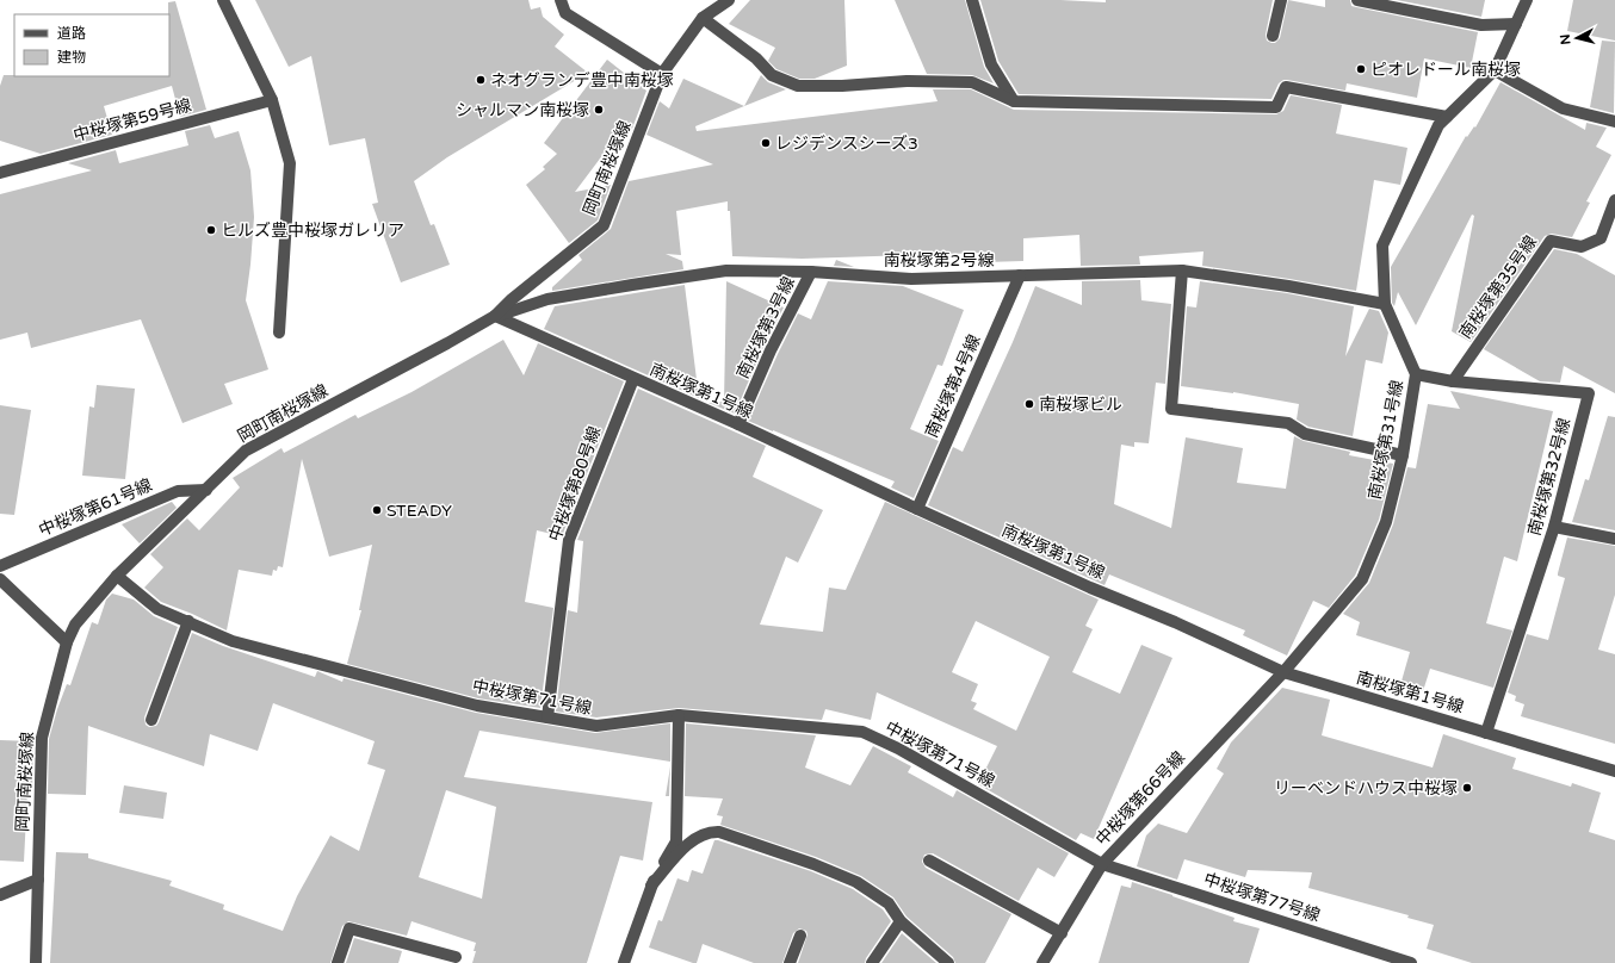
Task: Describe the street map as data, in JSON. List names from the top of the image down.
{
  "streets": {
    "street": [
      "中桜塚第59号線",
      "岡町南桜塚線",
      "南桜塚第2号線",
      "南桜塚第35号線",
      "南桜塚第3号線",
      "南桜塚第4号線",
      "南桜塚第1号線",
      "南桜塚第31号線",
      "南桜塚第32号線",
      "中桜塚第80号線",
      "中桜塚第61号線",
      "中桜塚第71号線",
      "中桜塚第66号線",
      "中桜塚第77号線"
    ]
  },
  "crossings": [
    ["岡町南桜塚線", "南桜塚第2号線"],
    ["岡町南桜塚線", "南桜塚第1号線"],
    ["岡町南桜塚線", "中桜塚第61号線"],
    ["岡町南桜塚線", "中桜塚第71号線"],
    ["南桜塚第2号線", "南桜塚第3号線"],
    ["南桜塚第2号線", "南桜塚第4号線"],
    ["南桜塚第2号線", "南桜塚第1号線"],
    ["南桜塚第2号線", "南桜塚第31号線"],
    ["南桜塚第35号線", "南桜塚第32号線"],
    ["南桜塚第3号線", "南桜塚第1号線"],
    ["南桜塚第4号線", "南桜塚第1号線"],
    ["南桜塚第1号線", "南桜塚第31号線"],
    ["南桜塚第1号線", "南桜塚第32号線"],
    ["南桜塚第1号線", "中桜塚第80号線"],
    ["南桜塚第1号線", "中桜塚第66号線"],
    ["南桜塚第31号線", "南桜塚第32号線"],
    ["南桜塚第31号線", "中桜塚第66号線"],
    ["中桜塚第80号線", "中桜塚第71号線"],
    ["中桜塚第71号線", "中桜塚第66号線"],
    ["中桜塚第71号線", "中桜塚第77号線"],
    ["中桜塚第66号線", "中桜塚第77号線"]
  ],
  "places": [
    "ピオレドール南桜塚",
    "ネオグランデ豊中南桜塚",
    "シャルマン南桜塚",
    "レジデンスシーズ3",
    "ヒルズ豊中桜塚ガレリア",
    "南桜塚ビル",
    "STEADY",
    "リーベンドハウス中桜塚"
  ],
  "legend": ["道路", "建物"],
  "north": "left"
}
